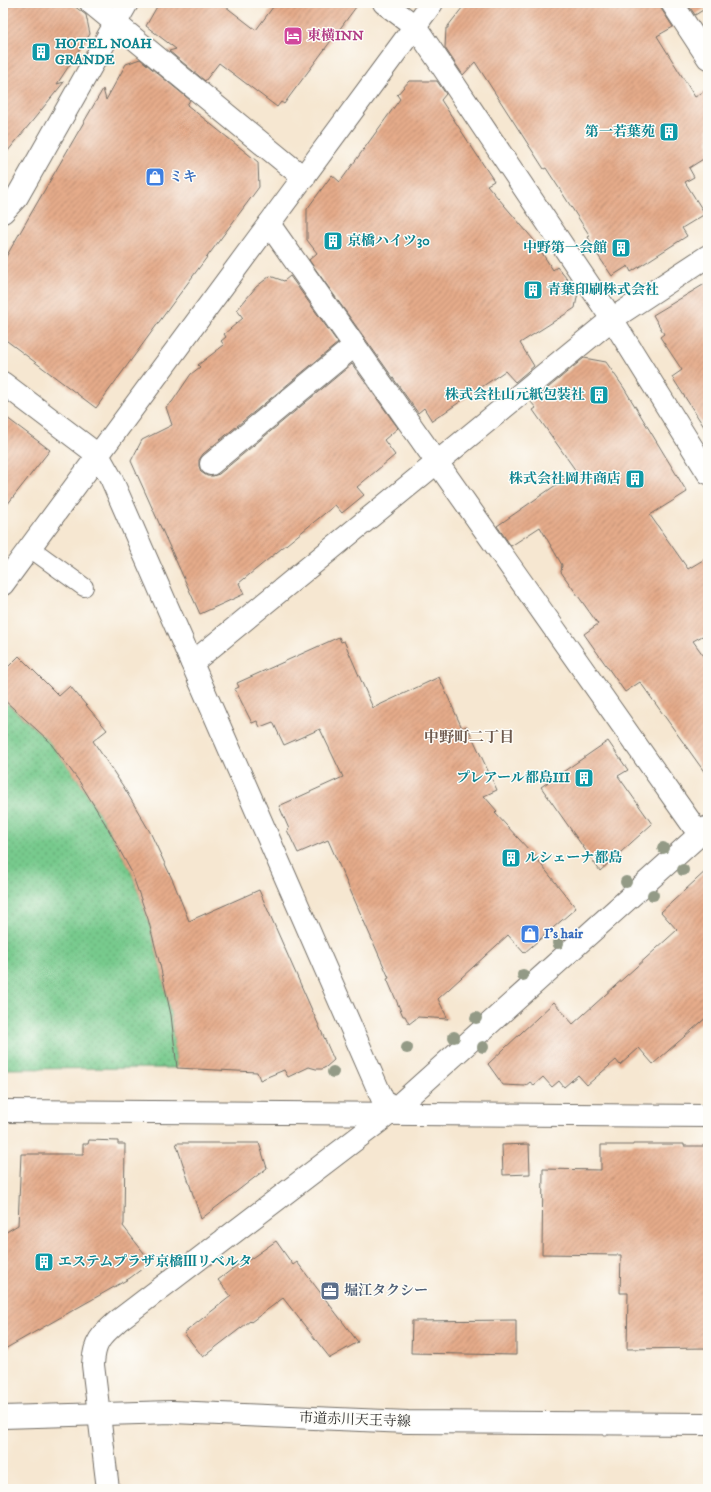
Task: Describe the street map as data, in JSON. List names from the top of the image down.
{
  "streets": {
    "street": ["市道赤川天王寺線"]
  },
  "districts": ["中野町二丁目"],
  "places": {
    "hotel": ["東横INN"],
    "building": [
      "HOTEL NOAH GRANDE",
      "第一若葉苑",
      "京橋ハイツ30",
      "中野第一会館",
      "青葉印刷株式会社",
      "株式会社山元紙包装社",
      "株式会社岡井商店",
      "プレアール都島III",
      "ルシェーナ都島",
      "エステムプラザ京橋Ⅲリベルタ"
    ],
    "shop": ["ミキ", "I's hair"],
    "office": ["堀江タクシー"]
  }
}
